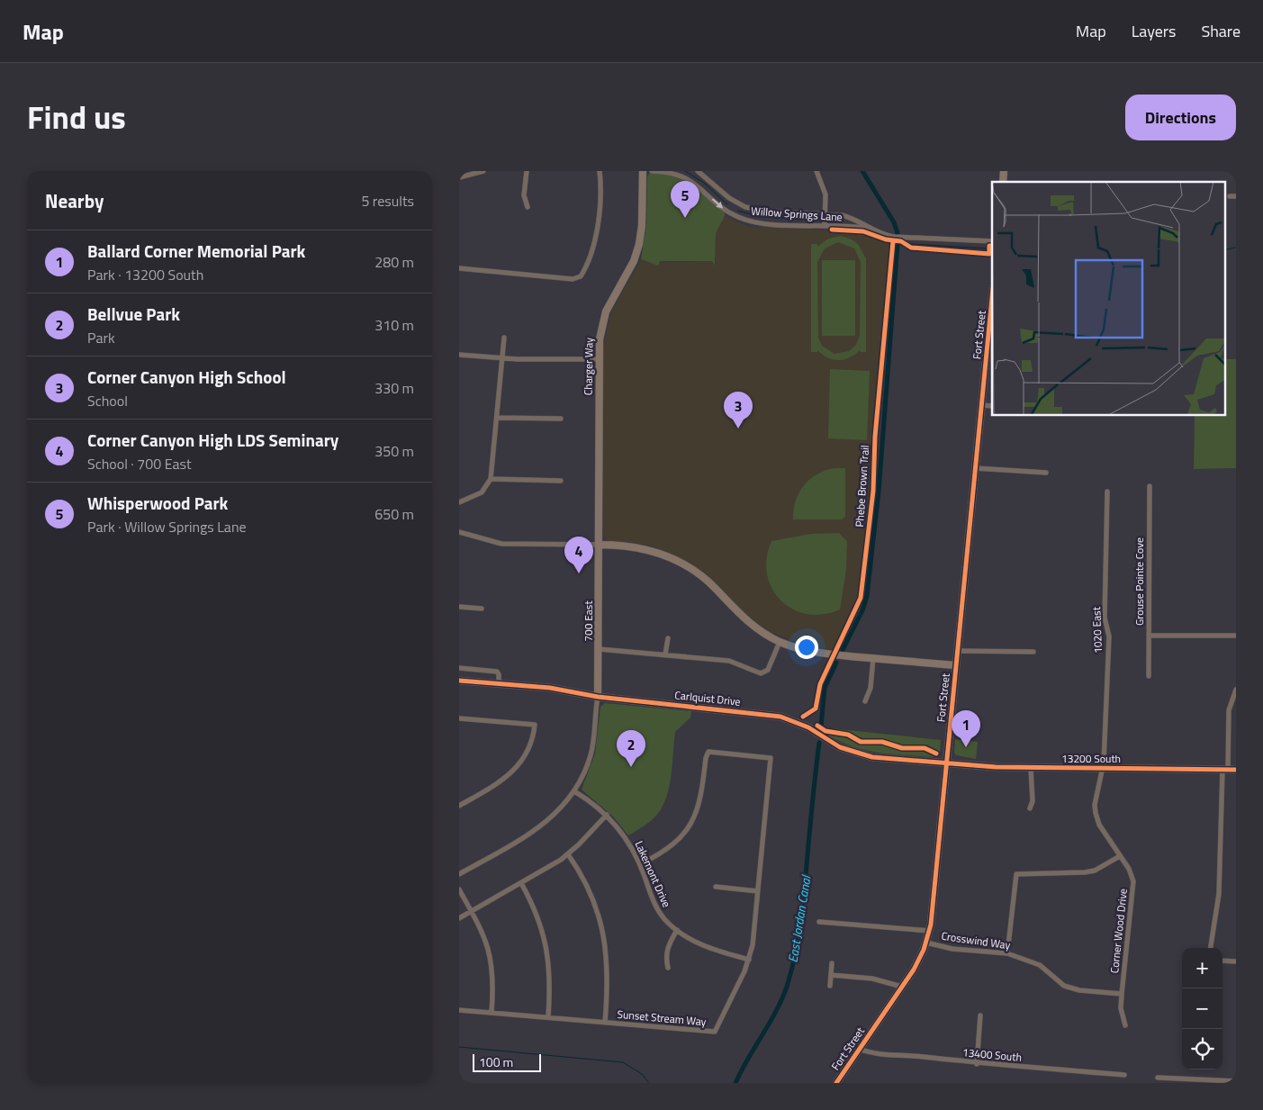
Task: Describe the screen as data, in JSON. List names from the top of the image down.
{
  "streets": {
    "street": [
      "Willow Springs Lane",
      "Fort Street",
      "Charger Way",
      "Grouse Pointe Cove",
      "700 East",
      "1020 East",
      "Carlquist Drive",
      "13200 South",
      "Lakemont Drive",
      "Corner Wood Drive",
      "Crosswind Way",
      "Sunset Stream Way",
      "13400 South"
    ],
    "cycle path": ["Phebe Brown Trail"]
  },
  "crossings": [
    ["Fort Street", "Carlquist Drive"],
    ["Fort Street", "13200 South"],
    ["Fort Street", "Crosswind Way"],
    ["Fort Street", "13400 South"],
    ["Charger Way", "700 East"],
    ["700 East", "Carlquist Drive"],
    ["1020 East", "13200 South"],
    ["1020 East", "Corner Wood Drive"],
    ["Carlquist Drive", "13200 South"],
    ["13200 South", "Corner Wood Drive"],
    ["Lakemont Drive", "Sunset Stream Way"],
    ["Corner Wood Drive", "Crosswind Way"]
  ],
  "water": ["East Jordan Canal"],
  "scale_bar": "100 m",
  "page": {
    "header": "Map",
    "nav": ["Map", "Layers", "Share"],
    "title": "Find us",
    "buttons": "Directions",
    "heading": ["Nearby", "5 results"],
    "pins": [
      "5",
      "3",
      "4",
      "1",
      "2"
    ],
    "list": [
      {
        "mark": "1",
        "name": "Ballard Corner Memorial Park",
        "note": "Park · 13200 South",
        "value": "280 m"
      },
      {
        "mark": "2",
        "name": "Bellvue Park",
        "note": "Park",
        "value": "310 m"
      },
      {
        "mark": "3",
        "name": "Corner Canyon High School",
        "note": "School",
        "value": "330 m"
      },
      {
        "mark": "4",
        "name": "Corner Canyon High LDS Seminary",
        "note": "School · 700 East",
        "value": "350 m"
      },
      {
        "mark": "5",
        "name": "Whisperwood Park",
        "note": "Park · Willow Springs Lane",
        "value": "650 m"
      }
    ],
    "map_buttons": ["+", "−"],
    "scale": "100 m"
  }
}
